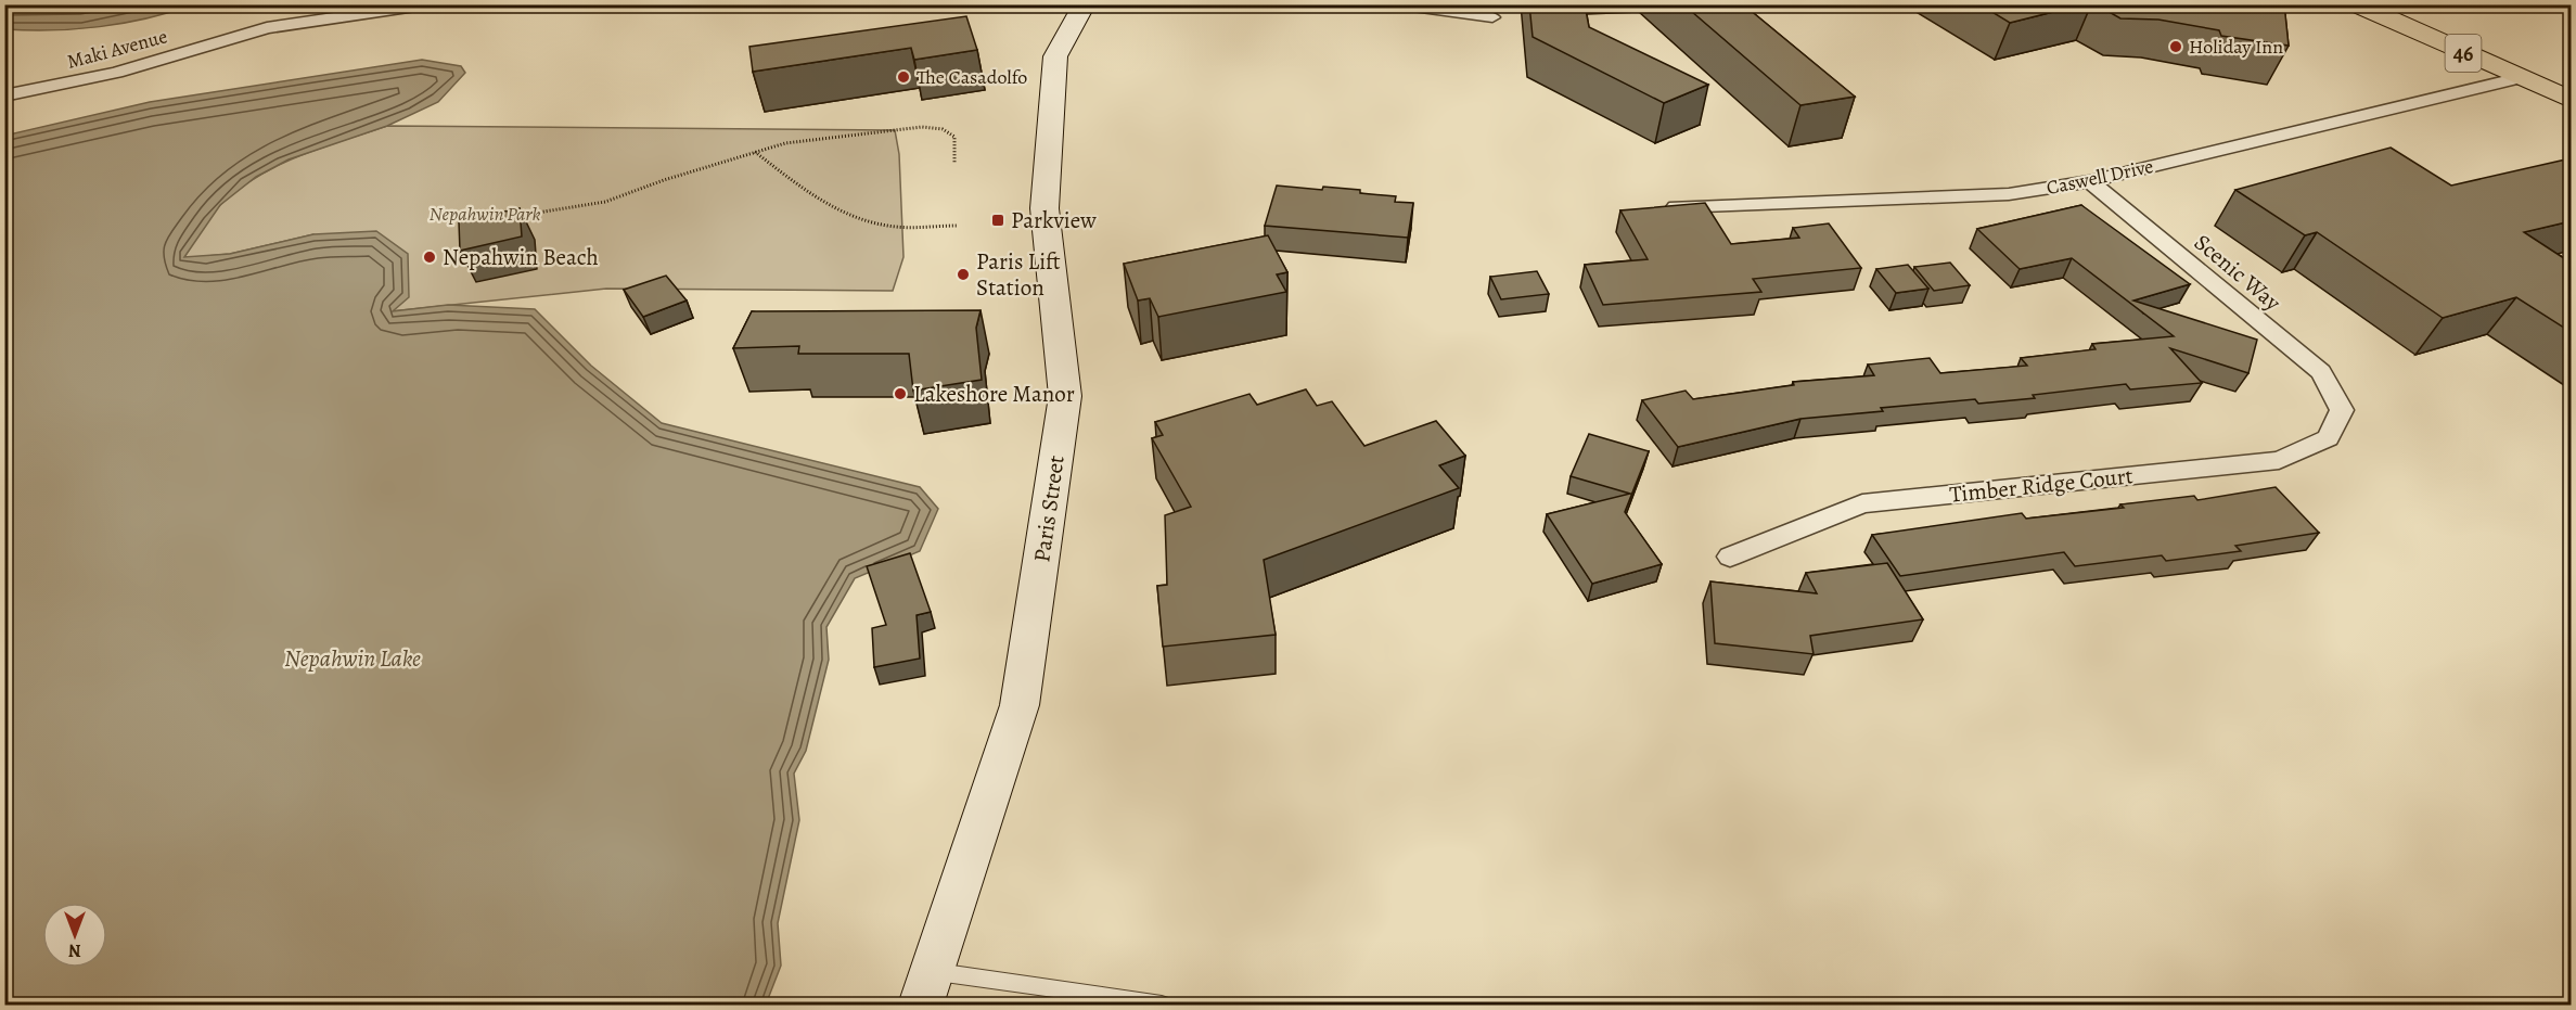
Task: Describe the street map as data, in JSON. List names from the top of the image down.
{
  "streets": {
    "main road": ["46", "Paris Street"],
    "street": [
      "Maki Avenue",
      "Caswell Drive",
      "Scenic Way",
      "Timber Ridge Court"
    ]
  },
  "crossings": [
    ["46", "Caswell Drive"],
    ["Caswell Drive", "Scenic Way"],
    ["Scenic Way", "Timber Ridge Court"]
  ],
  "water": ["Nepahwin Lake"],
  "parks": ["Nepahwin Park"],
  "places": {
    "other": [
      "Holiday Inn",
      "The Casadolfo",
      "Nepahwin Beach",
      "Paris Lift Station",
      "Lakeshore Manor"
    ],
    "transit": ["Parkview"]
  },
  "north": "bottom"
}
